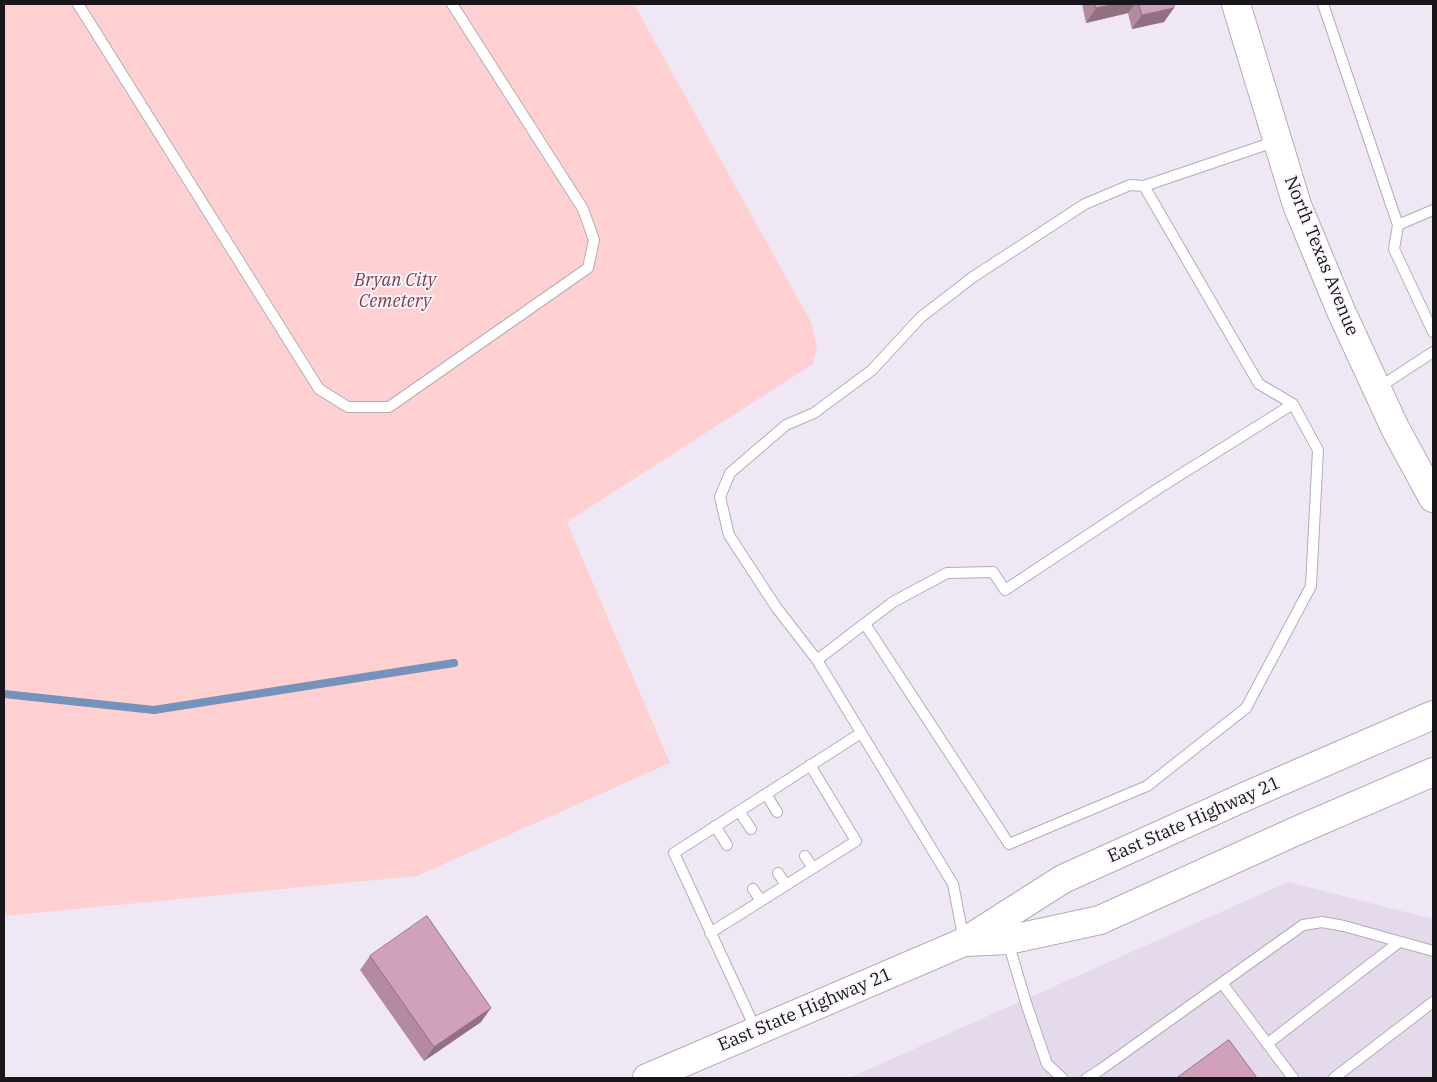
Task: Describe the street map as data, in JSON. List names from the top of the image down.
{
  "streets": {
    "main road": ["North Texas Avenue", "East State Highway 21"]
  },
  "parks": ["Bryan City Cemetery"]
}
